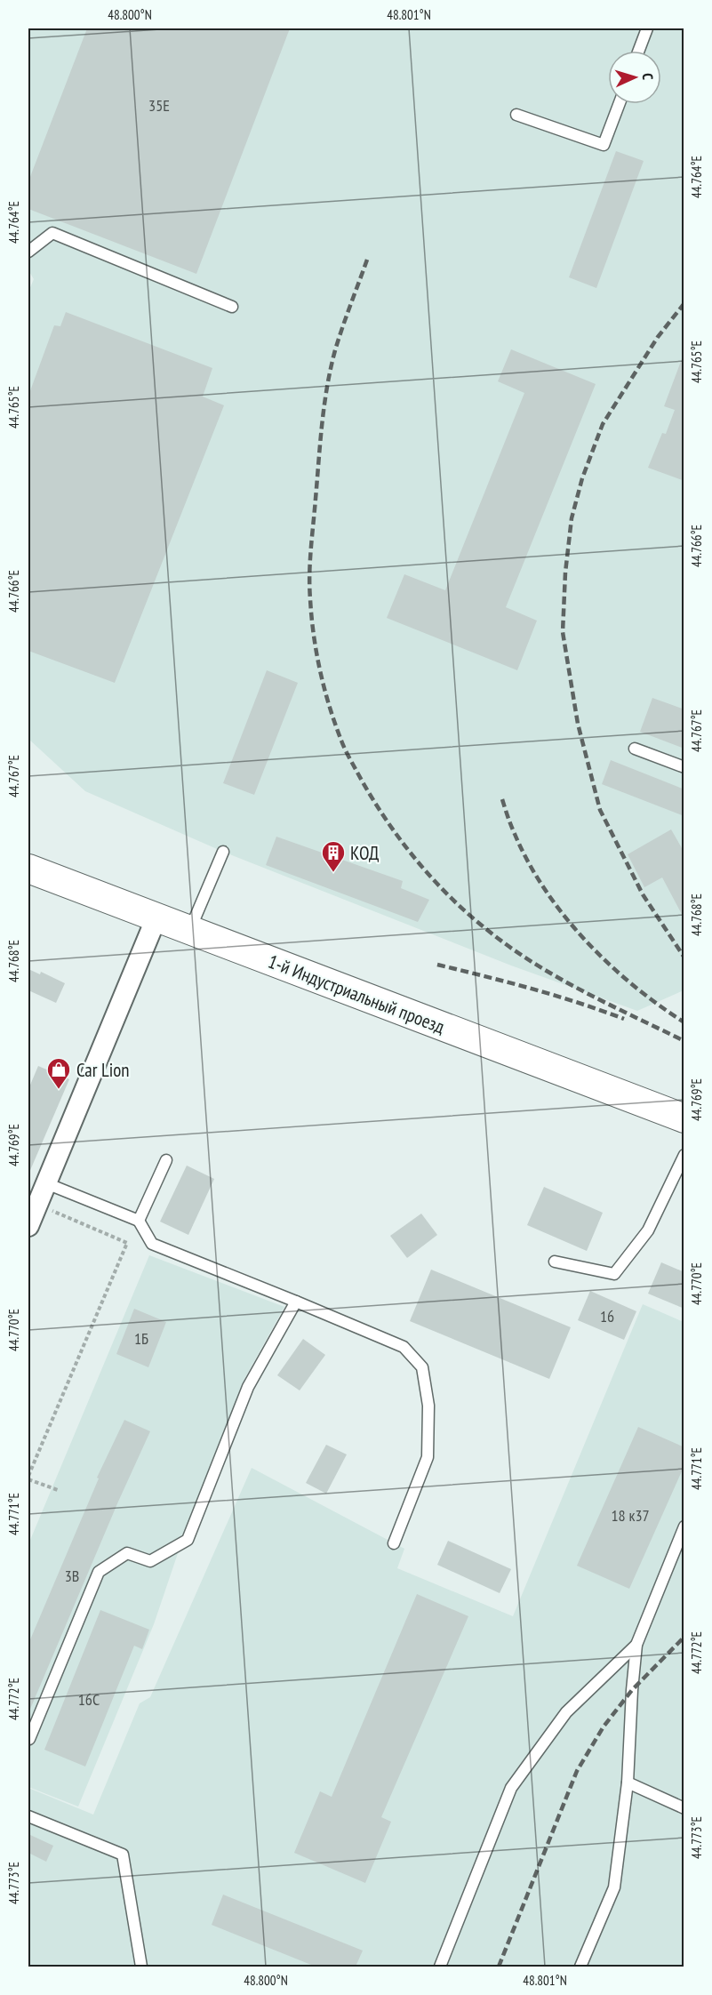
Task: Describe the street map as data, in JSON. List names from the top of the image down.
{
  "streets": {
    "street": ["1-й Индустриальный проезд"]
  },
  "places": {
    "building": ["КОД"],
    "shop": ["Car Lion"]
  },
  "house_numbers": [
    "35Е",
    "16",
    "1Б",
    "18 к37",
    "3В",
    "16С"
  ],
  "north": "right",
  "coordinates": [
    "48.800°N",
    "48.801°N",
    "44.764°E",
    "44.765°E",
    "44.766°E",
    "44.767°E",
    "44.768°E",
    "44.769°E",
    "44.770°E",
    "44.771°E",
    "44.772°E",
    "44.773°E"
  ]
}
